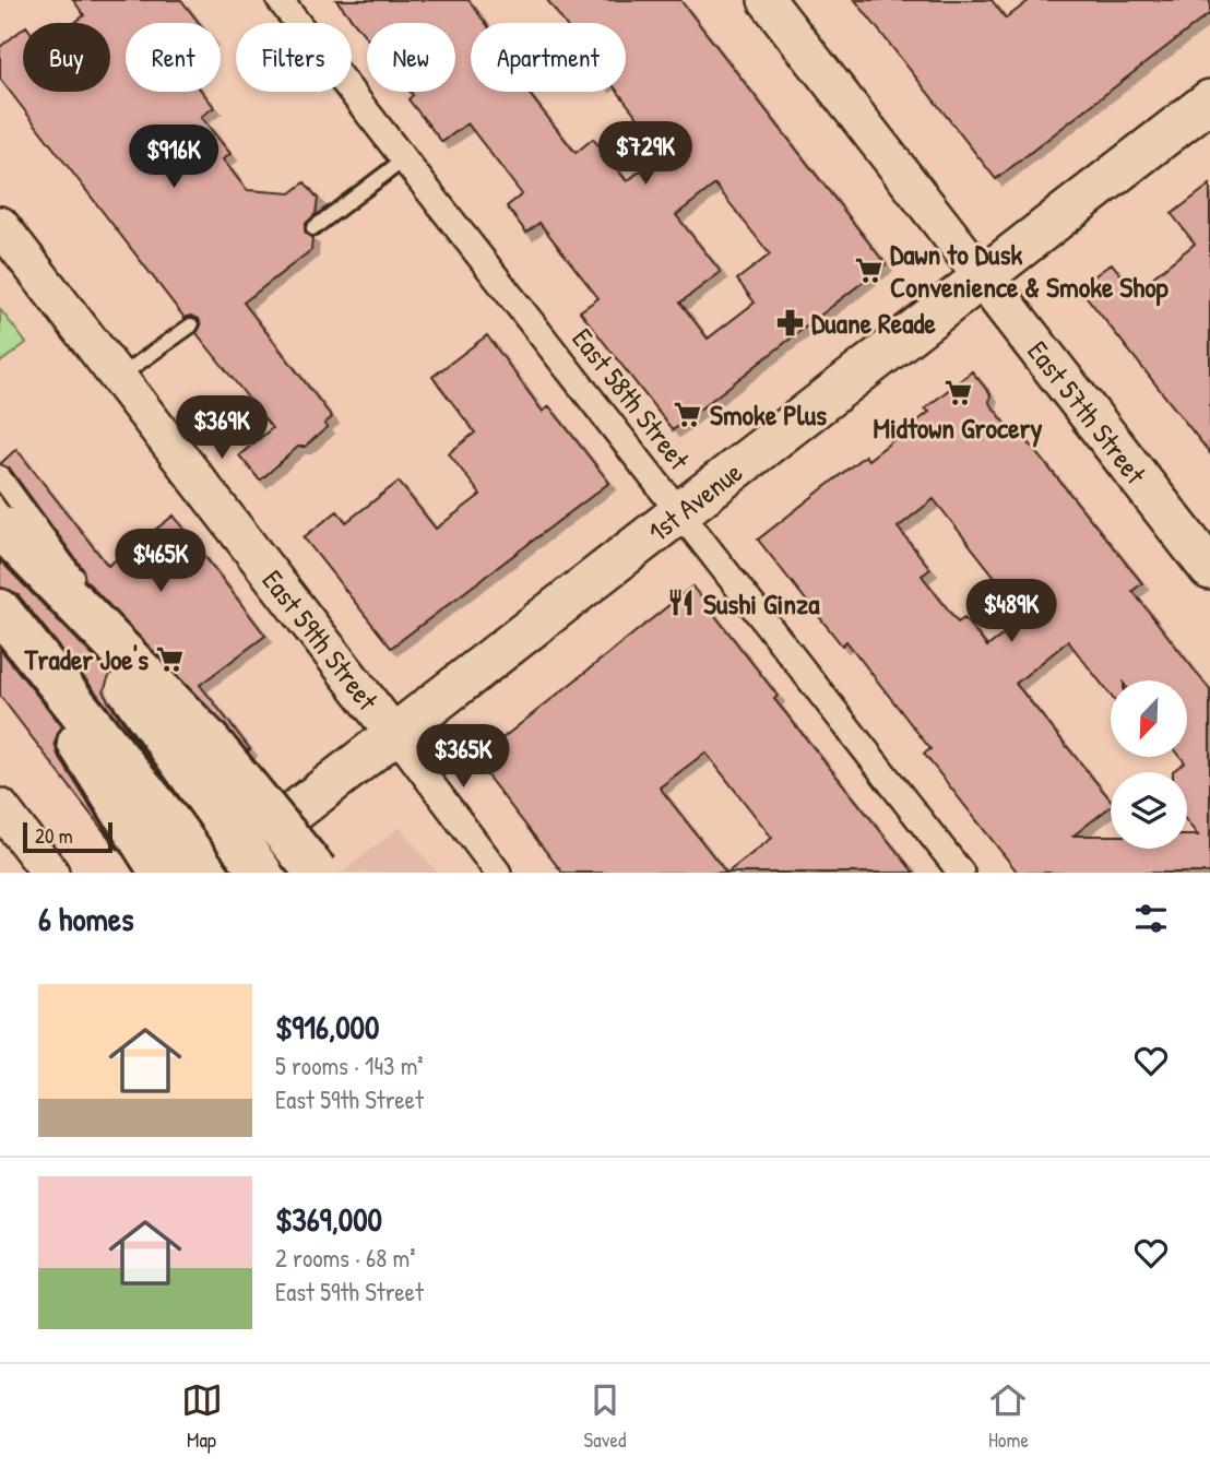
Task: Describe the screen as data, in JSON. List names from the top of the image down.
{
  "streets": {
    "main road": ["East 57th Street", "1st Avenue", "East 59th Street"],
    "street": ["East 58th Street"]
  },
  "crossings": [
    ["East 58th Street", "1st Avenue"],
    ["East 57th Street", "1st Avenue"],
    ["1st Avenue", "East 59th Street"]
  ],
  "places": {
    "supermarket": [
      "Dawn to Dusk Convenience & Smoke Shop",
      "Midtown Grocery",
      "Smoke Plus",
      "Trader Joe's"
    ],
    "pharmacy": ["Duane Reade"],
    "restaurant": ["Sushi Ginza"]
  },
  "scale_bar": "20 m",
  "north": "bottom left",
  "page": {
    "chip": [
      "Buy",
      "Rent",
      "Filters",
      "New",
      "Apartment"
    ],
    "price": [
      "$729K",
      "$916K",
      "$369K",
      "$465K",
      "$489K",
      "$365K"
    ],
    "scale": "20 m",
    "heading": "6 homes",
    "list": [
      {
        "name": "$916,000",
        "note": "5 rooms · 143 m² · East 59th Street"
      },
      {
        "name": "$369,000",
        "note": "2 rooms · 68 m² · East 59th Street"
      }
    ],
    "tabs": ["Map", "Saved", "Home"]
  }
}
